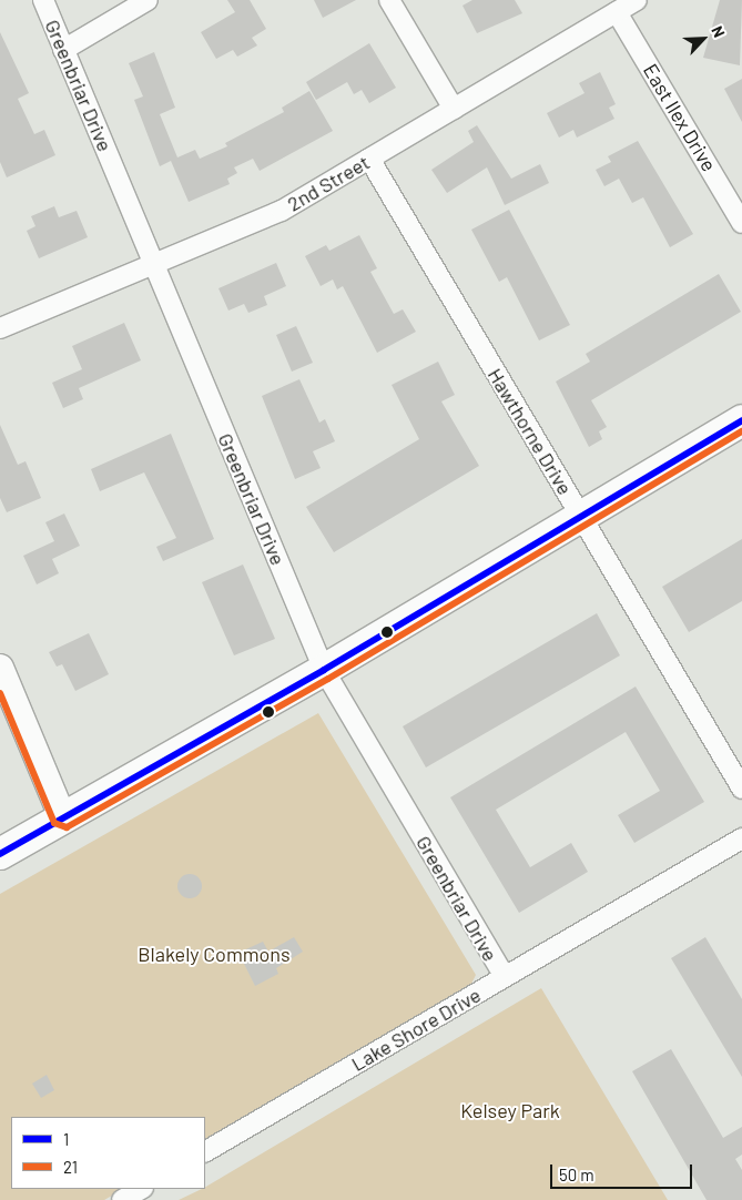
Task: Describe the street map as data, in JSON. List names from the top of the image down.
{
  "streets": {
    "street": [
      "Greenbriar Drive",
      "East Ilex Drive",
      "2nd Street",
      "Hawthorne Drive",
      "Lake Shore Drive"
    ]
  },
  "crossings": [
    ["Greenbriar Drive", "2nd Street"],
    ["Greenbriar Drive", "Lake Shore Drive"],
    ["East Ilex Drive", "2nd Street"],
    ["2nd Street", "Hawthorne Drive"]
  ],
  "parks": ["Blakely Commons", "Kelsey Park"],
  "lines": ["transit line 1", "transit line 21"],
  "legend": ["1", "21"],
  "scale_bar": "50 m",
  "north": "top right"
}
